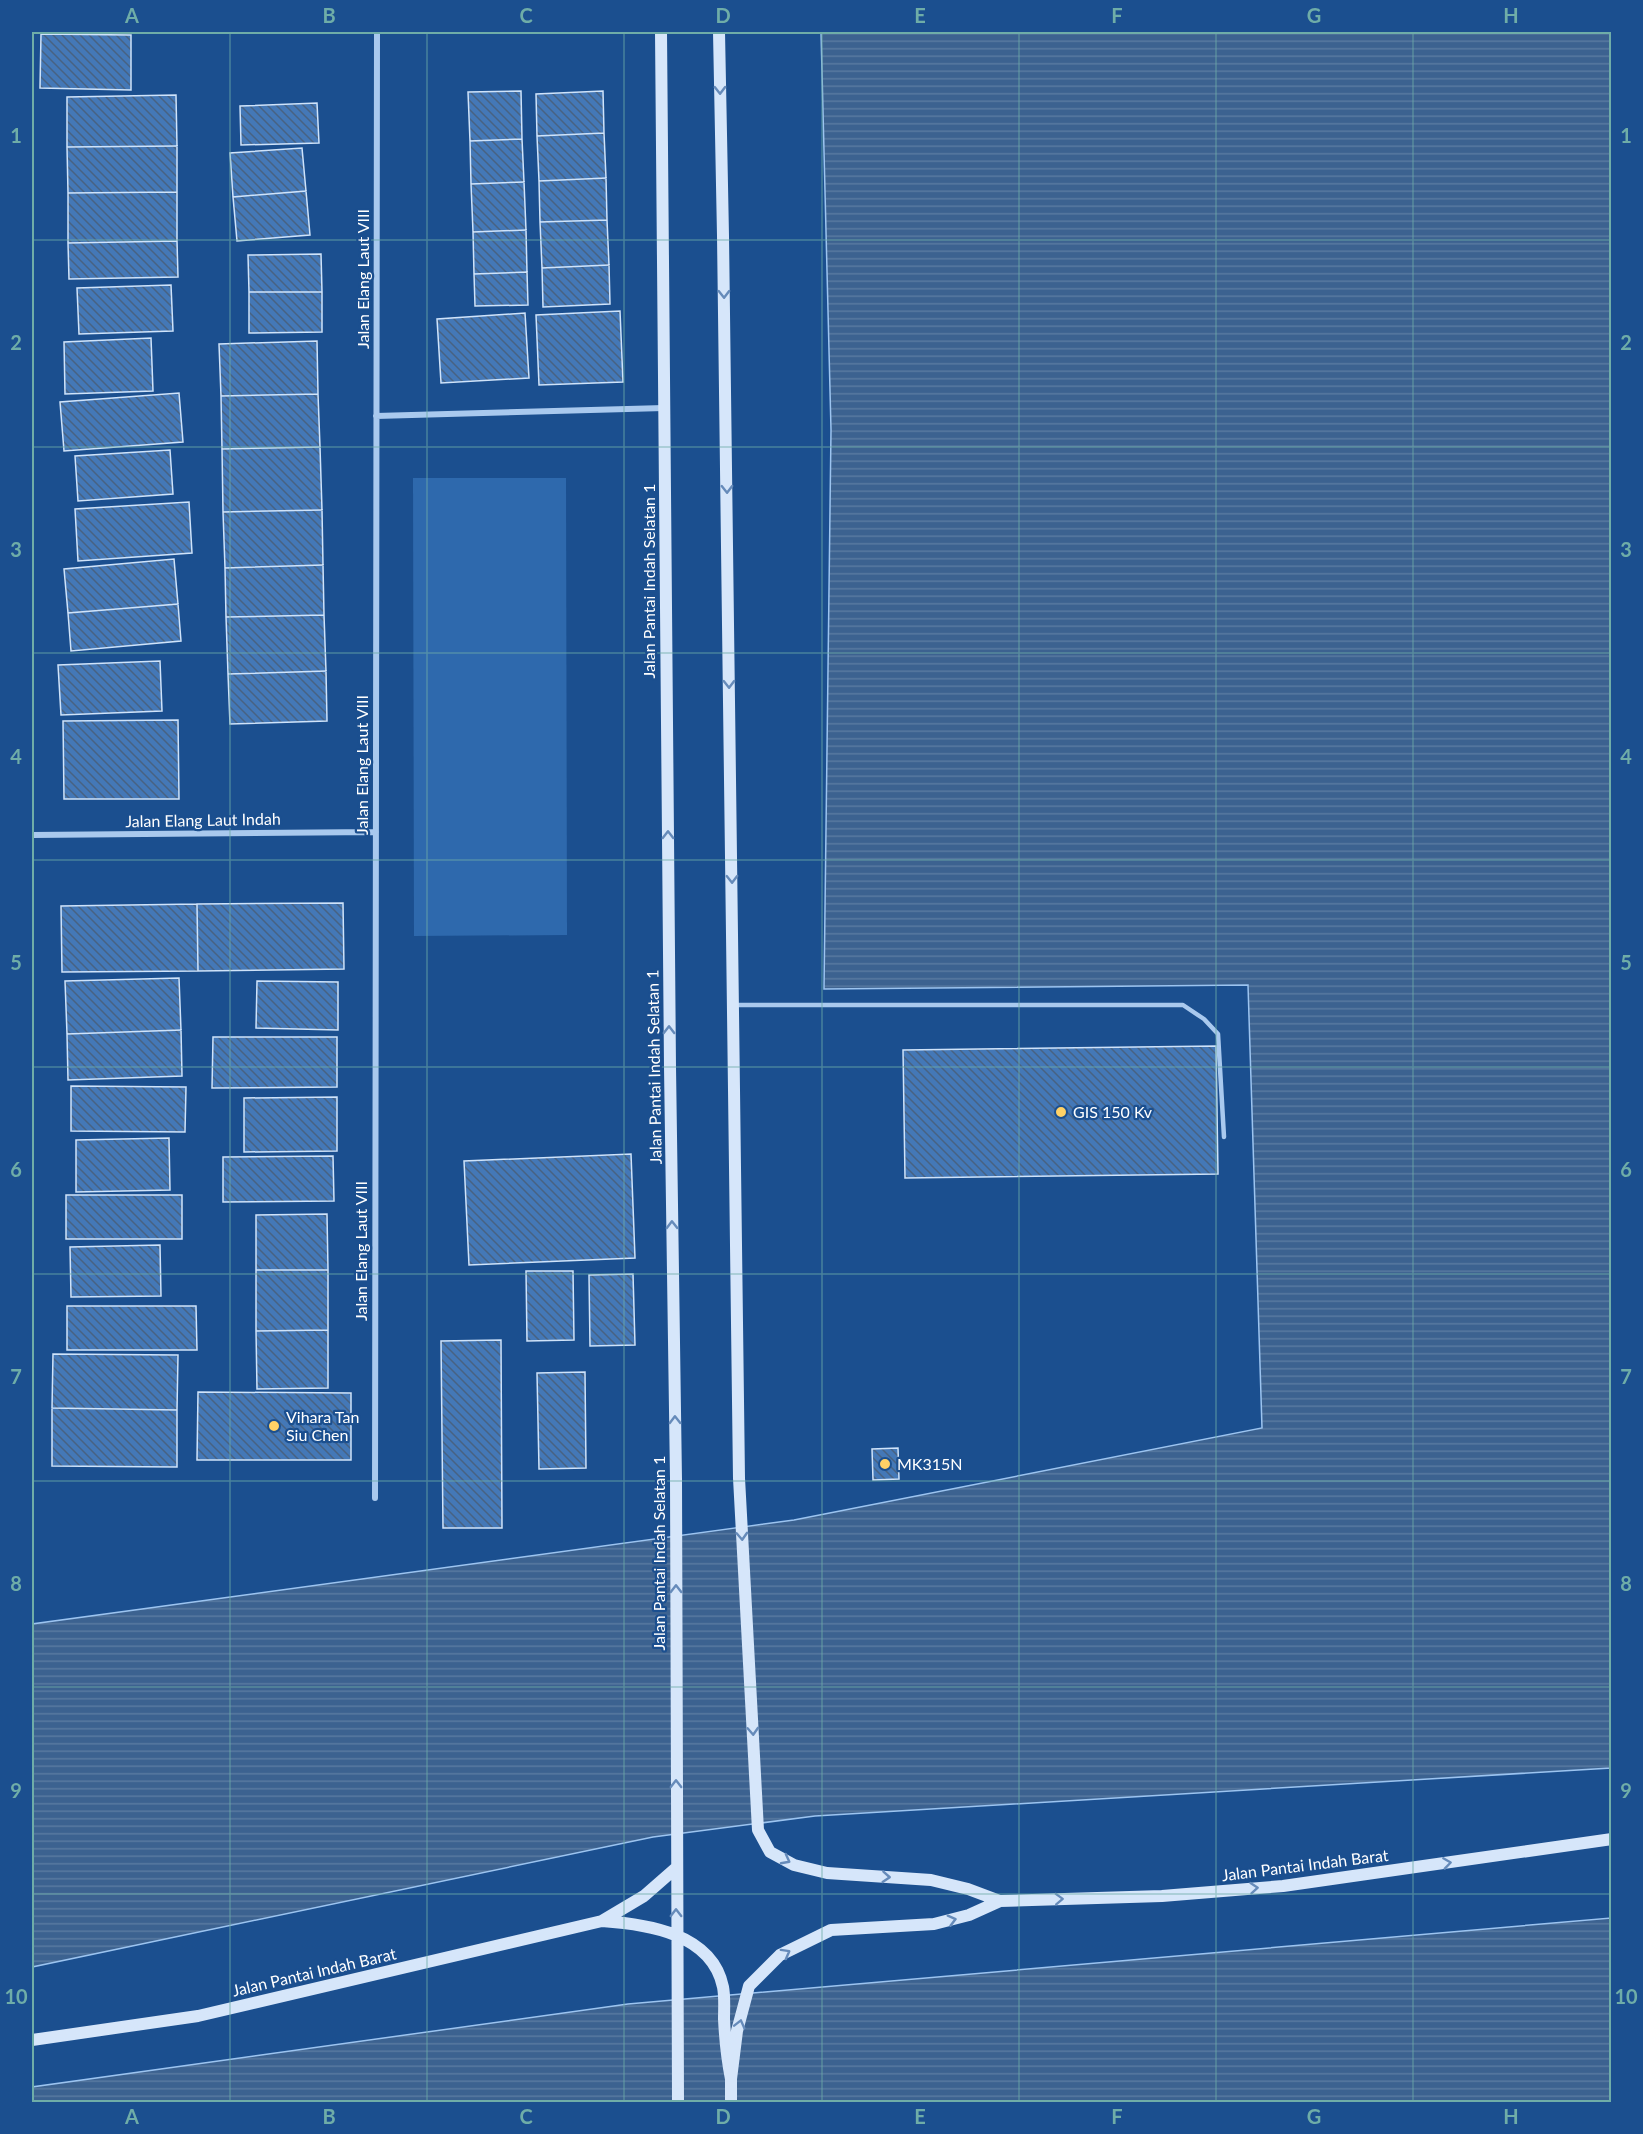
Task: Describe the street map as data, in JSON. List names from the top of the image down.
{
  "streets": {
    "street": [
      "Jalan Elang Laut VIII",
      "Jalan Pantai Indah Selatan 1",
      "Jalan Elang Laut Indah",
      "Jalan Pantai Indah Barat"
    ]
  },
  "crossings": [
    ["Jalan Elang Laut VIII", "Jalan Elang Laut Indah"],
    ["Jalan Pantai Indah Selatan 1", "Jalan Pantai Indah Barat"]
  ],
  "places": ["GIS 150 Kv", "Vihara Tan Siu Chen", "MK315N"],
  "grid": {
    "columns": [
      "A",
      "B",
      "C",
      "D",
      "E",
      "F",
      "G",
      "H"
    ],
    "rows": [
      "1",
      "2",
      "3",
      "4",
      "5",
      "6",
      "7",
      "8",
      "9",
      "10"
    ]
  }
}
